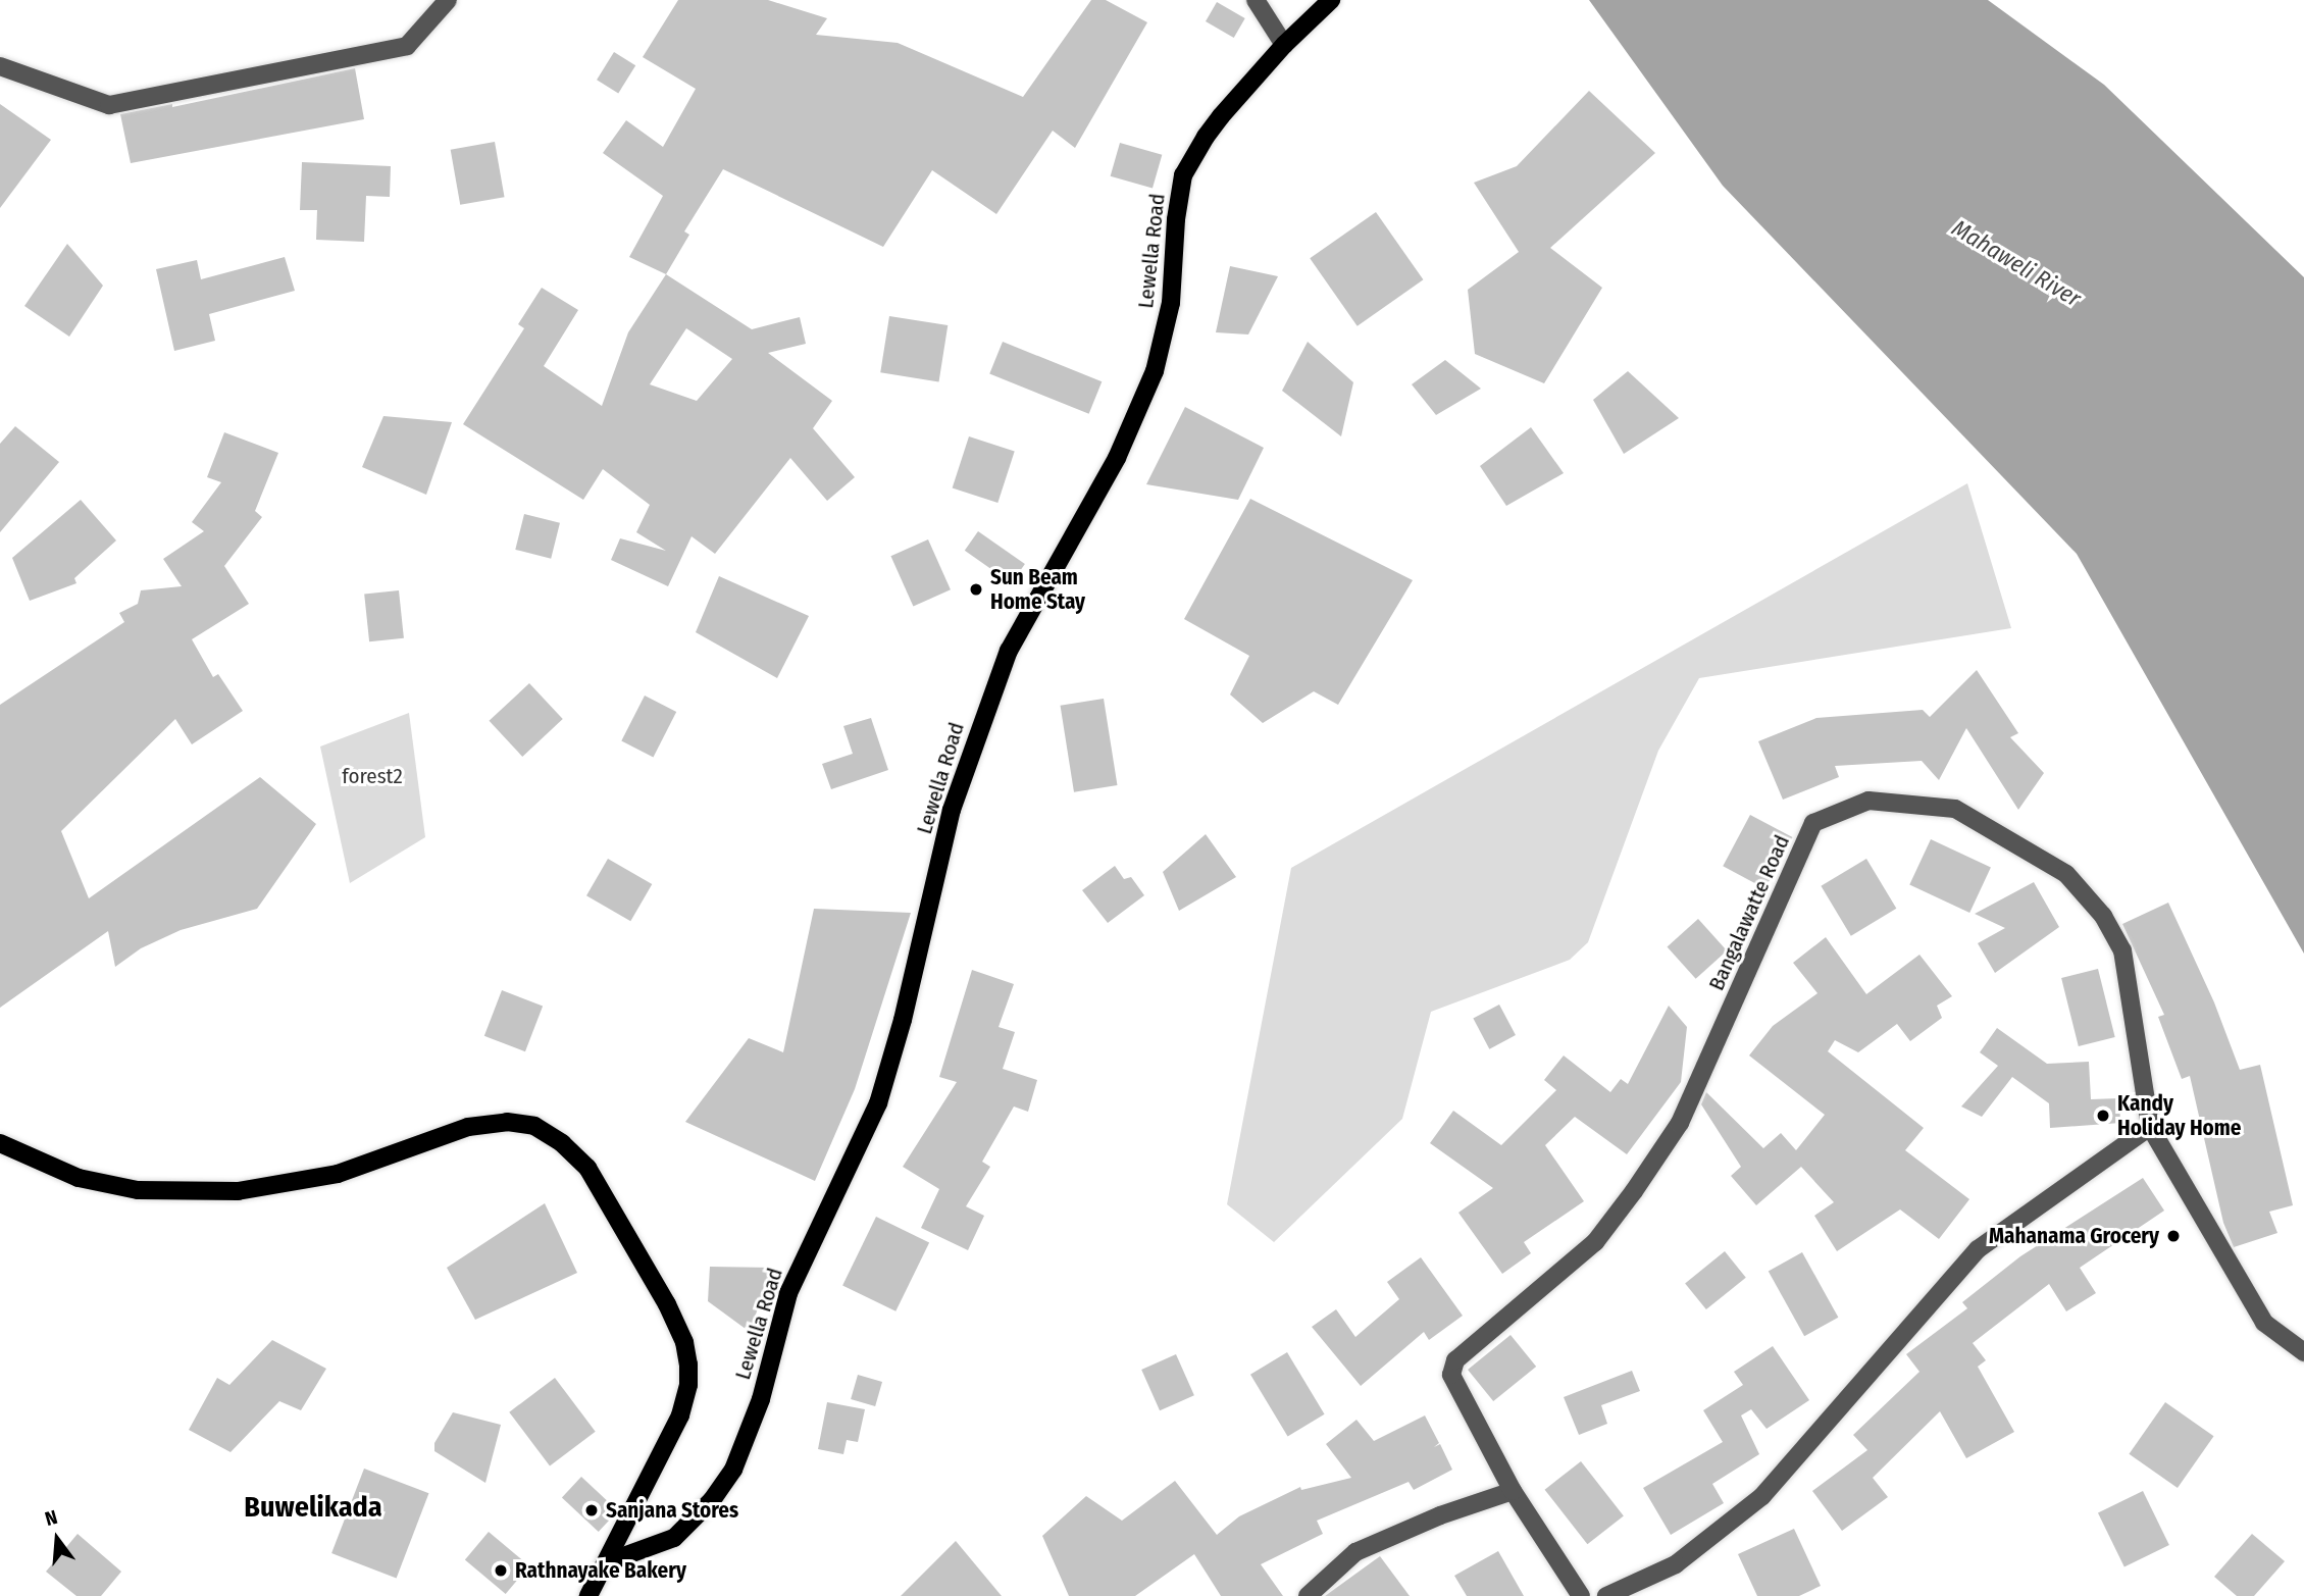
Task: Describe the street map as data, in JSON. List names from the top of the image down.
{
  "streets": {
    "main road": ["Lewella Road"],
    "street": ["Bangalawatte Road"]
  },
  "districts": ["Buwelikada"],
  "water": ["Mahaweli River"],
  "parks": ["forest2"],
  "places": [
    "Sun Beam Home Stay",
    "Kandy Holiday Home",
    "Mahanama Grocery",
    "Sanjana Stores",
    "Rathnayake Bakery"
  ],
  "north": "top"
}
